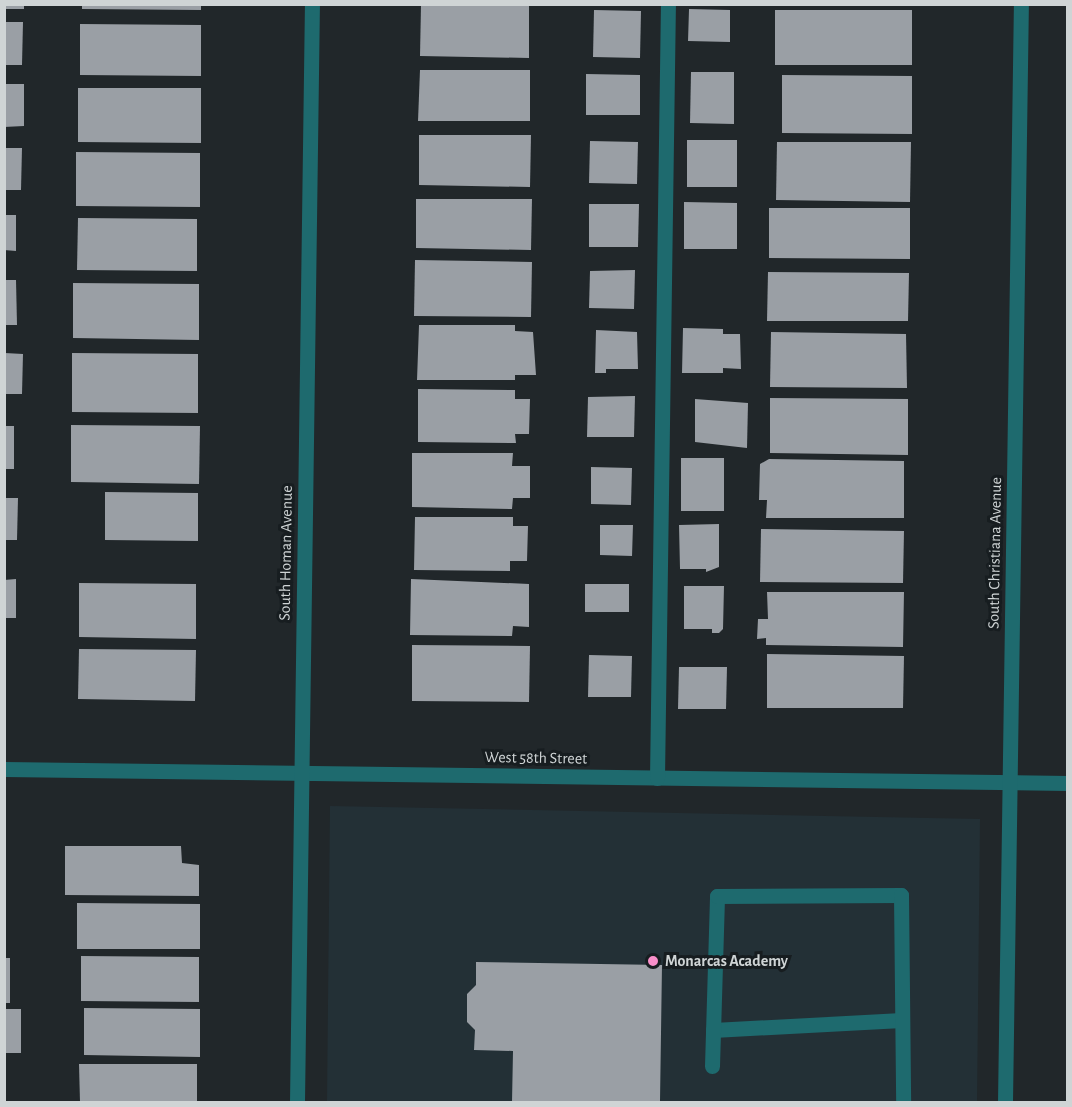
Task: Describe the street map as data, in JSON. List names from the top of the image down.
{
  "streets": {
    "street": ["South Homan Avenue", "South Christiana Avenue", "West 58th Street"]
  },
  "crossings": [
    ["South Homan Avenue", "West 58th Street"],
    ["South Christiana Avenue", "West 58th Street"]
  ],
  "places": ["Monarcas Academy"]
}
